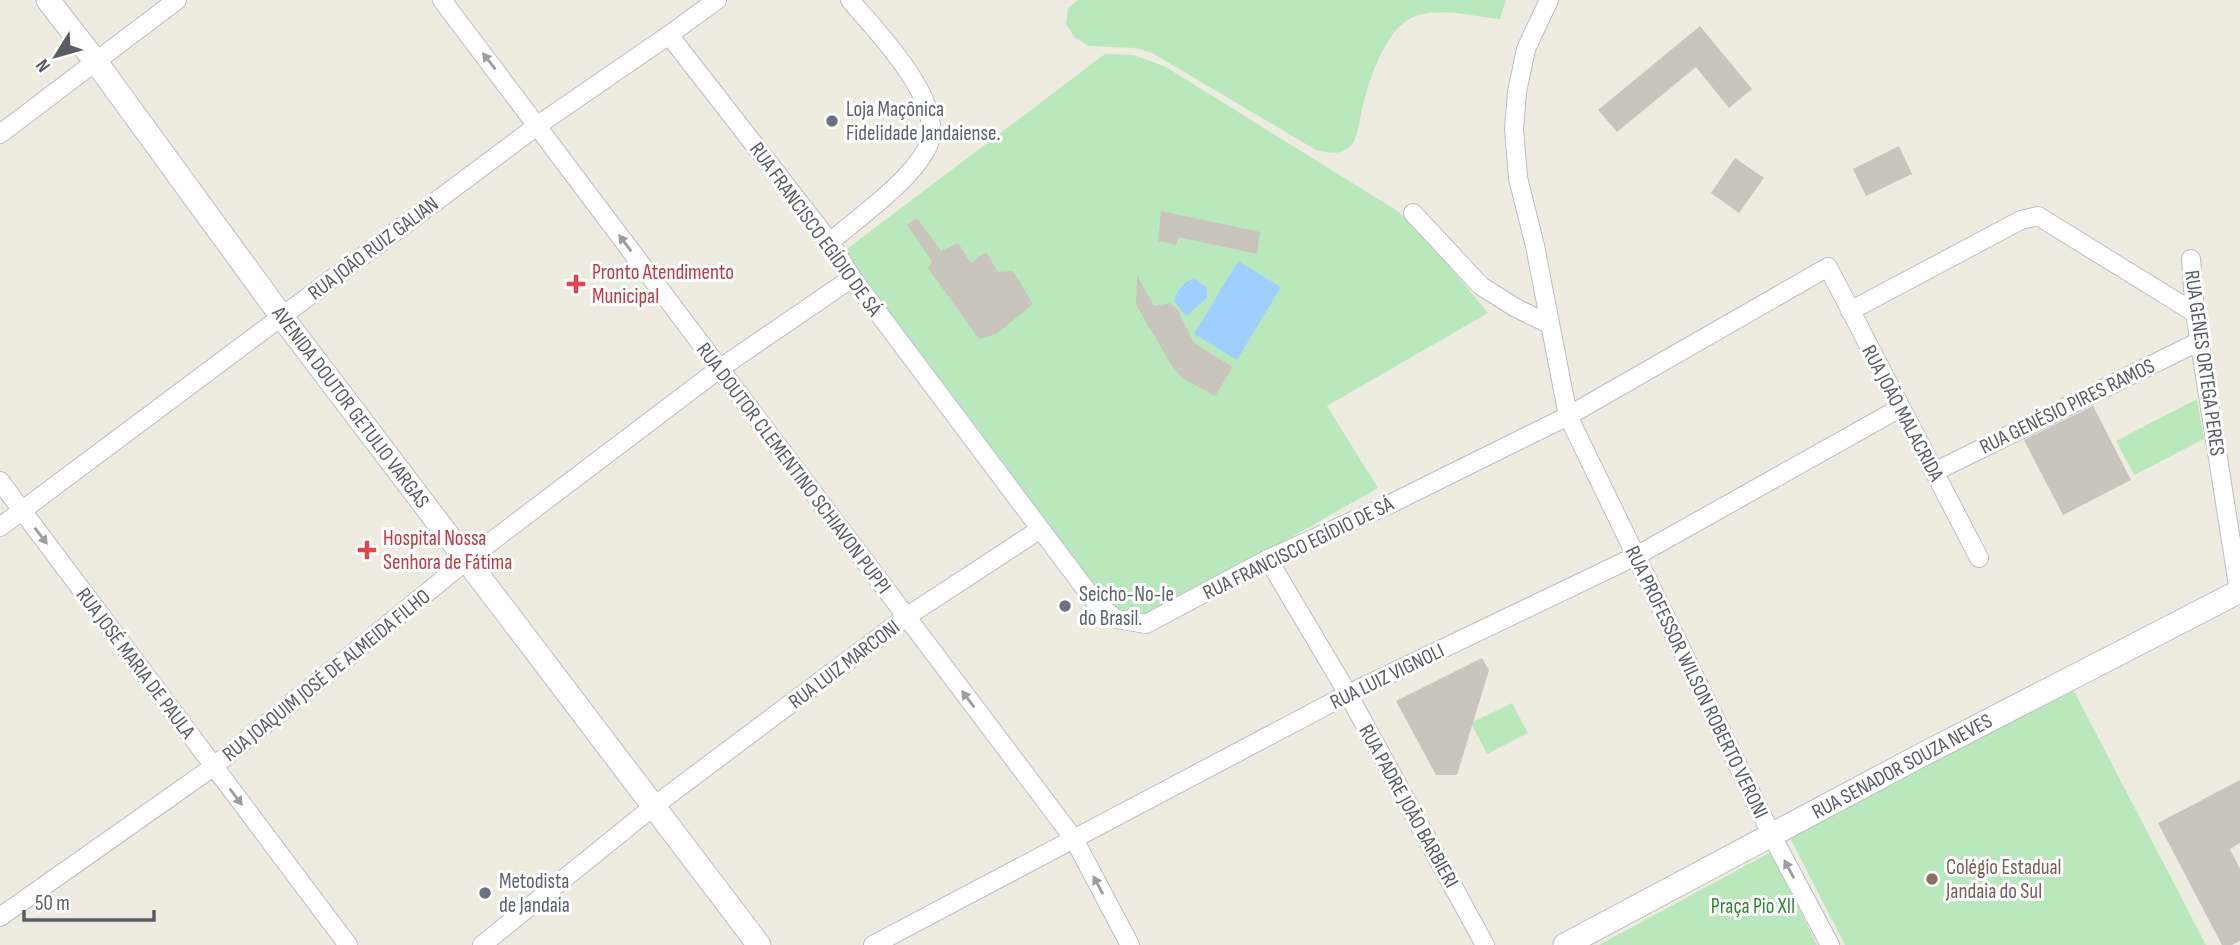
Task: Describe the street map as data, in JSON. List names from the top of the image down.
{
  "streets": {
    "street": [
      "RUA FRANCISCO EGÍDIO DE SÁ",
      "RUA JOÃO RUIZ GALIAN",
      "RUA GENES ORTEGA PERES",
      "RUA GENÉSIO PIRES RAMOS",
      "AVENIDA DOUTOR GETULIO VARGAS",
      "RUA JOÃO MALACRIDA",
      "RUA DOUTOR CLEMENTINO SCHIAVON PUPPI",
      "RUA JOSÉ MARIA DE PAULA",
      "RUA LUIZ MARCONI",
      "RUA JOAQUIM JOSÉ DE ALMEIDA FILHO",
      "RUA LUIZ VIGNOLI",
      "RUA PROFESSOR WILSON ROBERTO VERONI",
      "RUA SENADOR SOUZA NEVES",
      "RUA PADRE JOÃO BARBIERI"
    ]
  },
  "crossings": [
    ["RUA FRANCISCO EGÍDIO DE SÁ", "RUA JOÃO RUIZ GALIAN"],
    ["RUA FRANCISCO EGÍDIO DE SÁ", "RUA JOÃO MALACRIDA"],
    ["RUA FRANCISCO EGÍDIO DE SÁ", "RUA LUIZ MARCONI"],
    ["RUA FRANCISCO EGÍDIO DE SÁ", "RUA JOAQUIM JOSÉ DE ALMEIDA FILHO"],
    ["RUA FRANCISCO EGÍDIO DE SÁ", "RUA PROFESSOR WILSON ROBERTO VERONI"],
    ["RUA FRANCISCO EGÍDIO DE SÁ", "RUA PADRE JOÃO BARBIERI"],
    ["RUA JOÃO RUIZ GALIAN", "AVENIDA DOUTOR GETULIO VARGAS"],
    ["RUA JOÃO RUIZ GALIAN", "RUA DOUTOR CLEMENTINO SCHIAVON PUPPI"],
    ["RUA JOÃO RUIZ GALIAN", "RUA JOSÉ MARIA DE PAULA"],
    ["RUA GENES ORTEGA PERES", "RUA GENÉSIO PIRES RAMOS"],
    ["RUA GENES ORTEGA PERES", "RUA SENADOR SOUZA NEVES"],
    ["RUA GENÉSIO PIRES RAMOS", "RUA JOÃO MALACRIDA"],
    ["AVENIDA DOUTOR GETULIO VARGAS", "RUA LUIZ MARCONI"],
    ["AVENIDA DOUTOR GETULIO VARGAS", "RUA JOAQUIM JOSÉ DE ALMEIDA FILHO"],
    ["RUA JOÃO MALACRIDA", "RUA LUIZ VIGNOLI"],
    ["RUA DOUTOR CLEMENTINO SCHIAVON PUPPI", "RUA LUIZ MARCONI"],
    ["RUA DOUTOR CLEMENTINO SCHIAVON PUPPI", "RUA JOAQUIM JOSÉ DE ALMEIDA FILHO"],
    ["RUA DOUTOR CLEMENTINO SCHIAVON PUPPI", "RUA LUIZ VIGNOLI"],
    ["RUA JOSÉ MARIA DE PAULA", "RUA JOAQUIM JOSÉ DE ALMEIDA FILHO"],
    ["RUA LUIZ VIGNOLI", "RUA PROFESSOR WILSON ROBERTO VERONI"],
    ["RUA LUIZ VIGNOLI", "RUA PADRE JOÃO BARBIERI"],
    ["RUA PROFESSOR WILSON ROBERTO VERONI", "RUA SENADOR SOUZA NEVES"]
  ],
  "one_way": ["RUA DOUTOR CLEMENTINO SCHIAVON PUPPI", "RUA JOSÉ MARIA DE PAULA"],
  "parks": ["Praça Pio XII"],
  "places": {
    "other": [
      "Loja Maçônica Fidelidade Jandaiense.",
      "Seicho-No-Ie do Brasil.",
      "Colégio Estadual Jandaia do Sul",
      "Metodista de Jandaia"
    ],
    "health": ["Pronto Atendimento Municipal", "Hospital Nossa Senhora de Fátima"]
  },
  "scale_bar": "50 m",
  "north": "bottom left"
}
